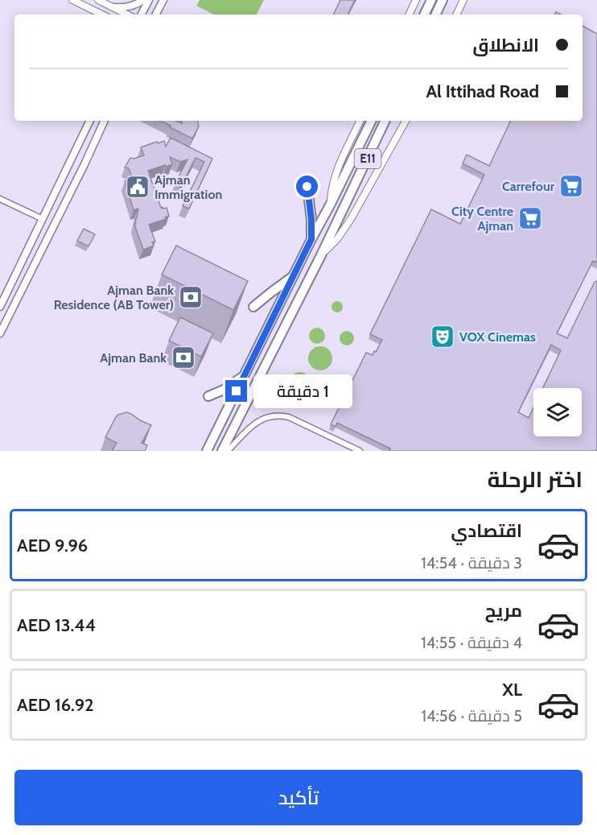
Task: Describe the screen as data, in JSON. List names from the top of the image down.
{
  "streets": {
    "highway": ["E11"]
  },
  "places": {
    "supermarket": ["Carrefour", "City Centre Ajman"],
    "public building": ["Ajman Immigration"],
    "bank": ["Ajman Bank Residence (AB Tower)", "Ajman Bank"],
    "theatre": ["VOX Cinemas"]
  },
  "page": {
    "banner": ["الانطلاق", "Al Ittihad Road"],
    "bubble": "1 دقيقة",
    "heading": "اختر الرحلة",
    "list": [
      {
        "name": "اقتصادي",
        "note": "3 دقيقة · 14:54",
        "value": "AED 9.96"
      },
      {
        "name": "مريح",
        "note": "4 دقيقة · 14:55",
        "value": "AED 13.44"
      },
      {
        "name": "XL",
        "note": "5 دقيقة · 14:56",
        "value": "AED 16.92"
      }
    ],
    "buttons": "تأكيد"
  }
}
